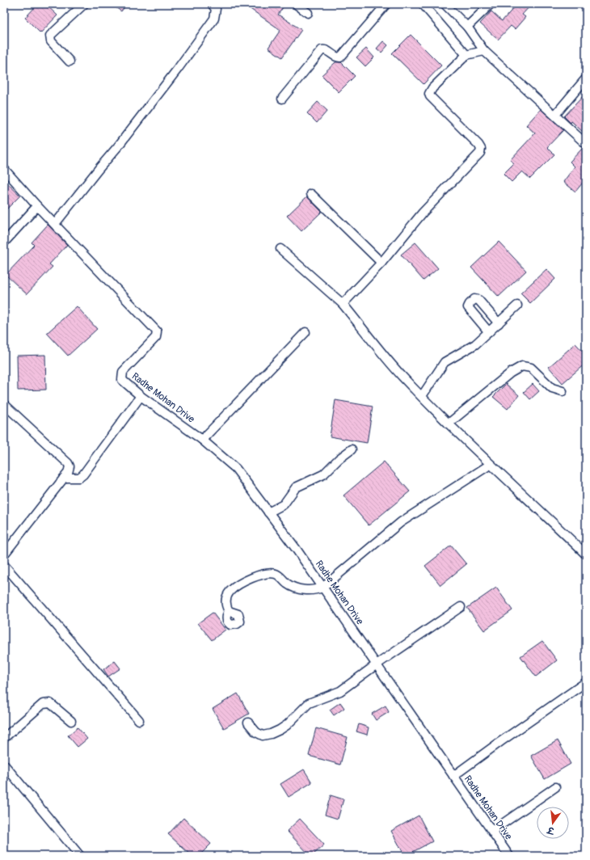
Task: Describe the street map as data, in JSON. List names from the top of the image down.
{
  "streets": {
    "street": ["Radhe Mohan Drive"]
  },
  "north": "bottom"
}
